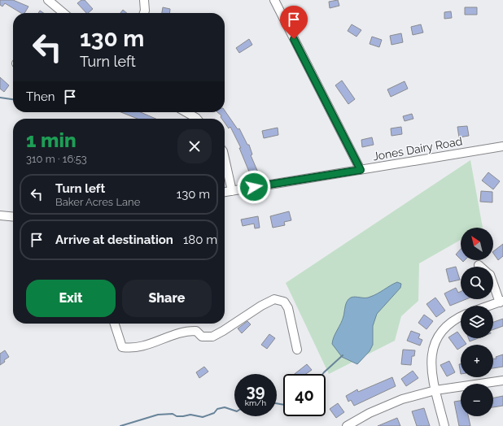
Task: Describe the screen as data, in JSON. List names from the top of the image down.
{
  "streets": {
    "street": ["Jones Dairy Road"]
  },
  "north": "top left",
  "page": {
    "turn": ["130 m", "Turn left"],
    "then": "Then",
    "heading": ["1 min", "310 m · 16:53"],
    "list": [
      {
        "name": "Turn left",
        "note": "Baker Acres Lane",
        "value": "130 m"
      },
      {
        "name": "Arrive at destination",
        "value": "180 m"
      }
    ],
    "map_buttons": ["+", "−"],
    "buttons": ["Exit", "Share"],
    "speed": "39 km/h",
    "limit": "40"
  }
}
